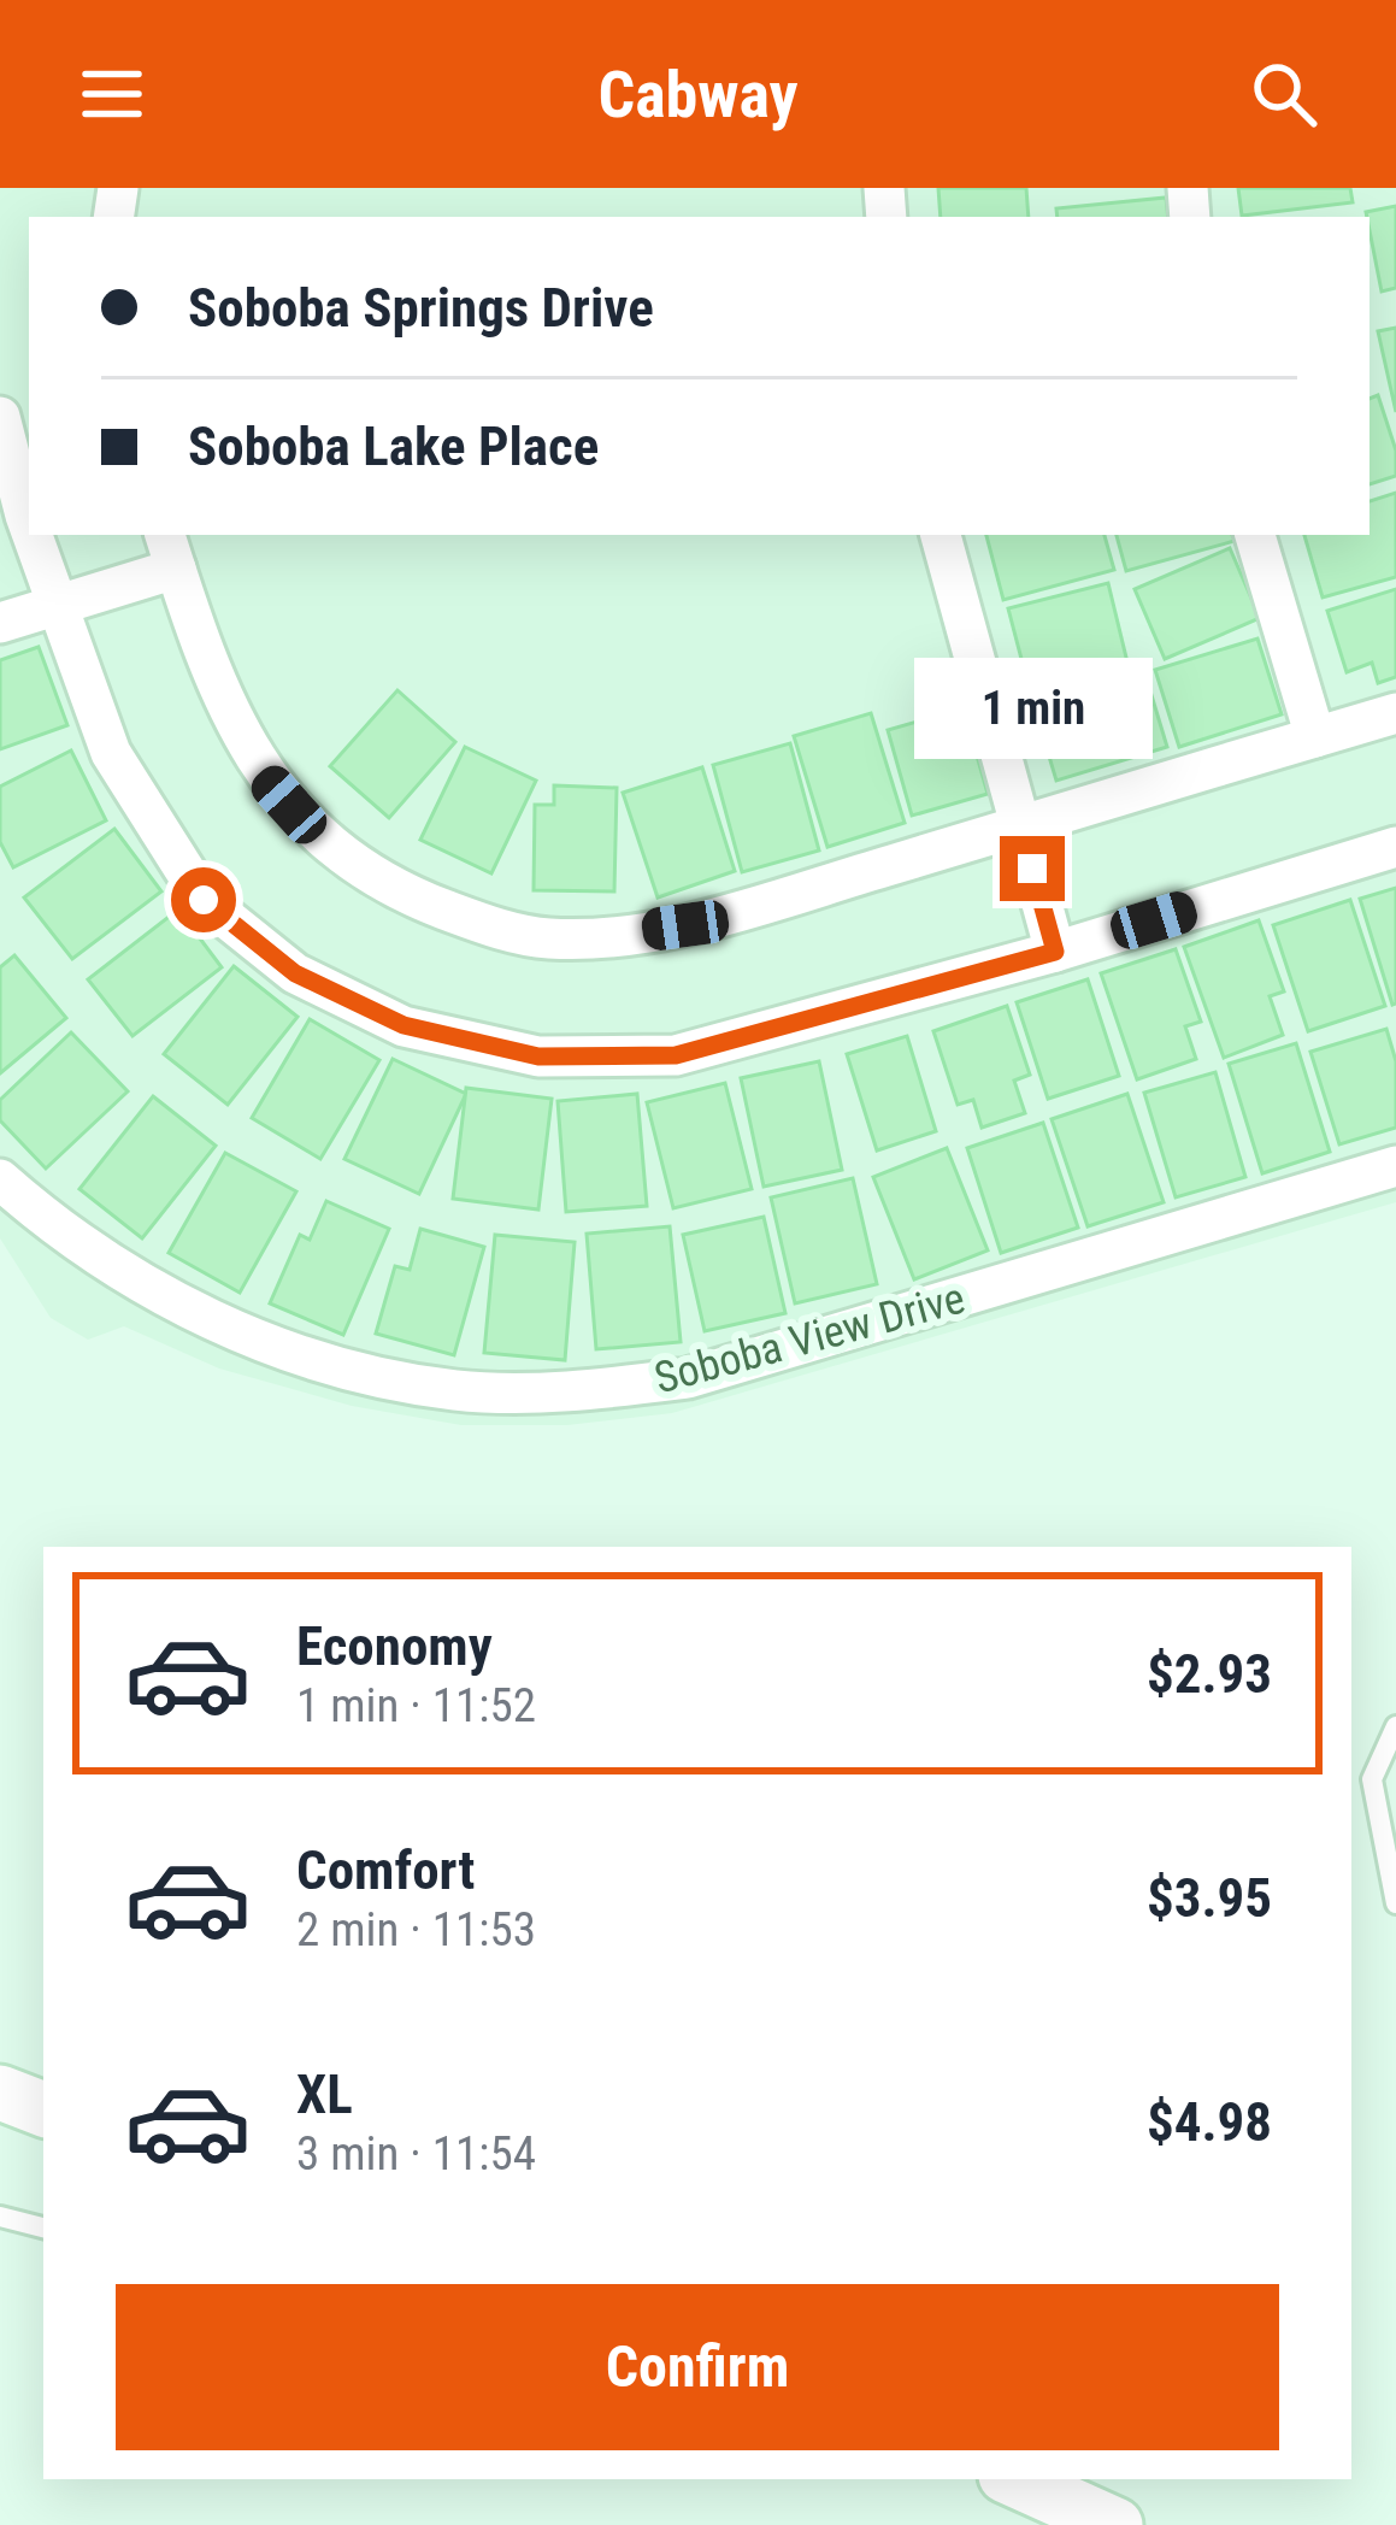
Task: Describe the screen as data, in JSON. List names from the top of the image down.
{
  "streets": {
    "street": ["Soboba View Drive"]
  },
  "page": {
    "header": "Cabway",
    "banner": ["Soboba Springs Drive", "Soboba Lake Place"],
    "bubble": "1 min",
    "list": [
      {
        "name": "Economy",
        "note": "1 min · 11:52",
        "value": "$2.93"
      },
      {
        "name": "Comfort",
        "note": "2 min · 11:53",
        "value": "$3.95"
      },
      {
        "name": "XL",
        "note": "3 min · 11:54",
        "value": "$4.98"
      }
    ],
    "buttons": "Confirm"
  }
}
